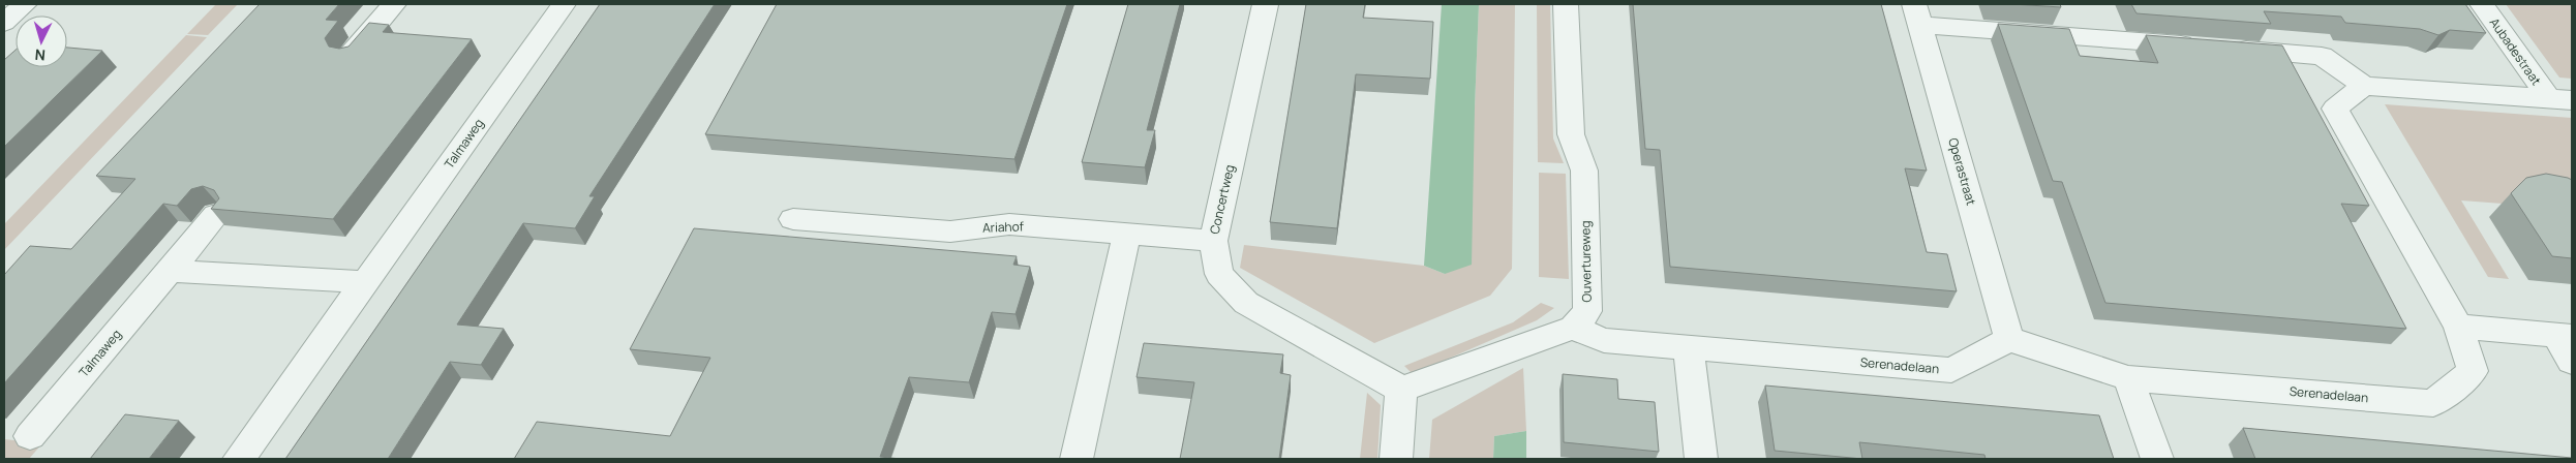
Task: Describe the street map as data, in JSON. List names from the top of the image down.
{
  "streets": {
    "street": [
      "Aubadestraat",
      "Talmaweg",
      "Operastraat",
      "Concertweg",
      "Ariahof",
      "Ouvertureweg",
      "Serenadelaan"
    ]
  },
  "crossings": [
    ["Operastraat", "Serenadelaan"],
    ["Concertweg", "Ariahof"],
    ["Ouvertureweg", "Serenadelaan"]
  ],
  "north": "bottom"
}
